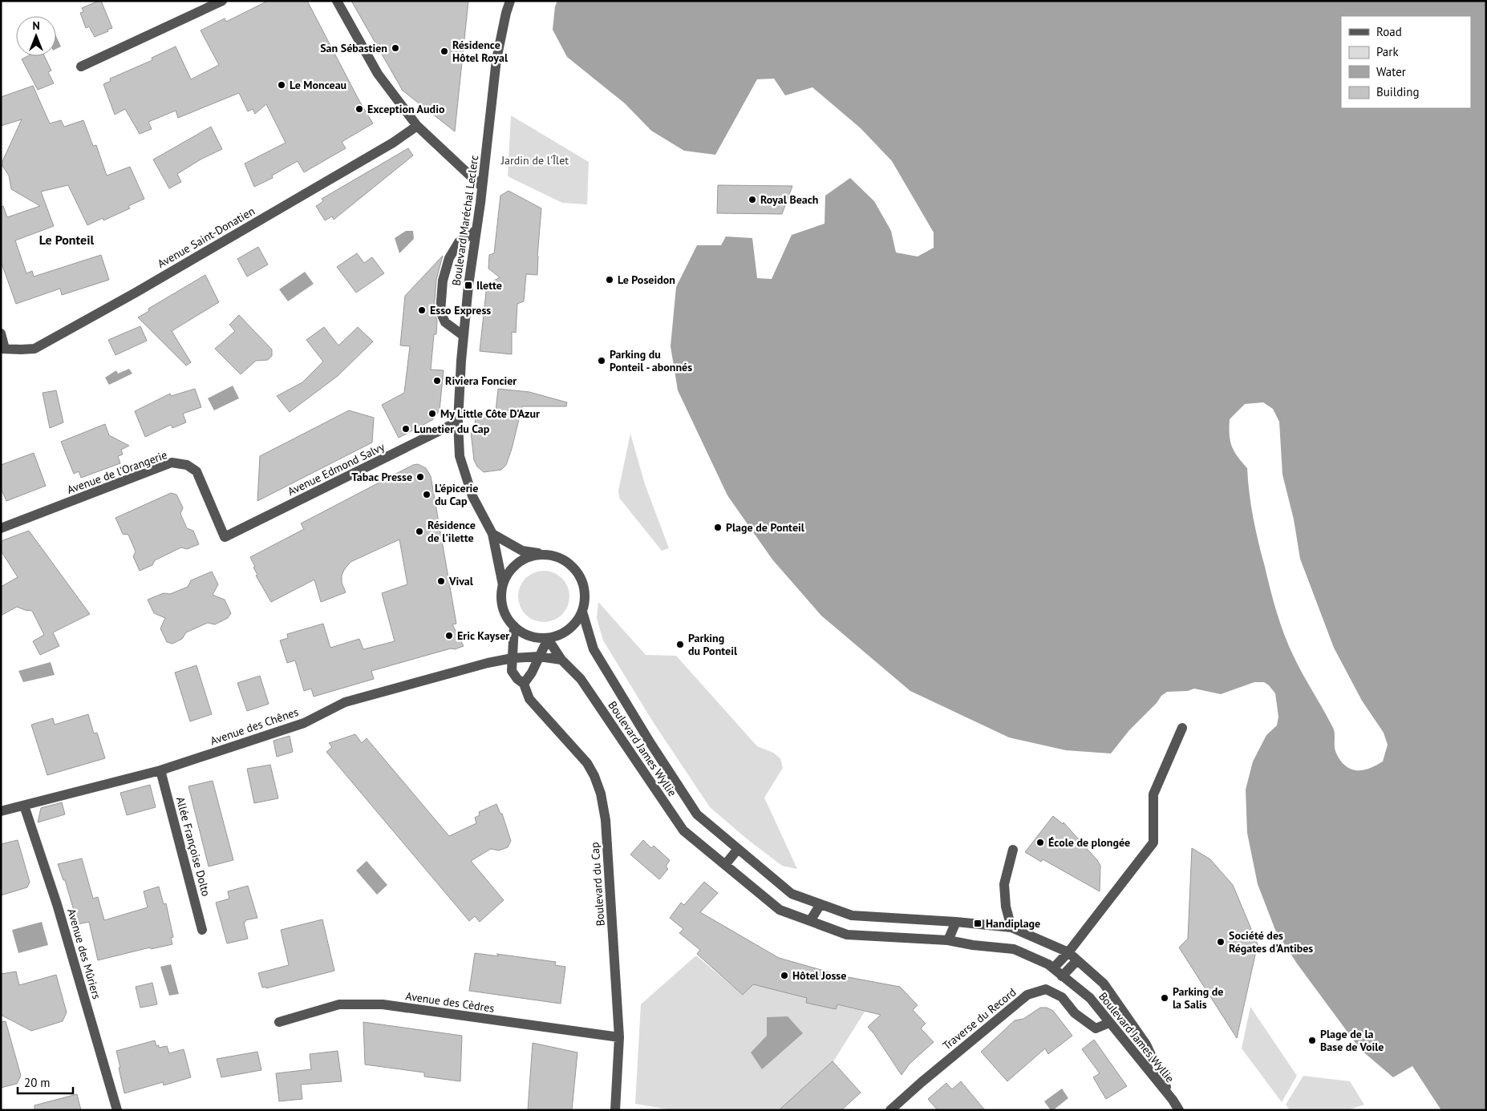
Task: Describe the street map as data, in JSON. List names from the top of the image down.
{
  "streets": {
    "street": [
      "Boulevard Maréchal Leclerc",
      "Avenue Saint-Donatien",
      "Avenue Edmond Salvy",
      "Avenue de l'Orangerie",
      "Avenue des Chênes",
      "Boulevard James Wyllie",
      "Allée Françoise Dolto",
      "Boulevard du Cap",
      "Avenue des Mûriers",
      "Avenue des Cèdres",
      "Traverse du Record"
    ]
  },
  "crossings": [
    ["Boulevard Maréchal Leclerc", "Avenue Edmond Salvy"],
    ["Boulevard Maréchal Leclerc", "Boulevard James Wyllie"],
    ["Boulevard Maréchal Leclerc", "Boulevard du Cap"],
    ["Avenue Edmond Salvy", "Avenue de l'Orangerie"],
    ["Avenue des Chênes", "Boulevard James Wyllie"],
    ["Avenue des Chênes", "Allée Françoise Dolto"],
    ["Avenue des Chênes", "Boulevard du Cap"],
    ["Avenue des Chênes", "Avenue des Mûriers"],
    ["Boulevard James Wyllie", "Boulevard du Cap"],
    ["Boulevard James Wyllie", "Traverse du Record"],
    ["Boulevard du Cap", "Avenue des Cèdres"]
  ],
  "districts": ["Le Ponteil"],
  "parks": ["Jardin de l'Îlet"],
  "places": {
    "other": [
      "San Sébastien",
      "Résidence Hôtel Royal",
      "Le Monceau",
      "Exception Audio",
      "Royal Beach",
      "Le Poseidon",
      "Esso Express",
      "Parking du Ponteil - abonnés",
      "Riviera Foncier",
      "My Little Côte D'Azur",
      "Lunetier du Cap",
      "Tabac Presse",
      "L'épicerie du Cap",
      "Plage de Ponteil",
      "Résidence de l'ilette",
      "Vival",
      "Eric Kayser",
      "Parking du Ponteil",
      "École de plongée",
      "Société des Régates d'Antibes",
      "Hôtel Josse",
      "Parking de la Salis",
      "Plage de la Base de Voile"
    ],
    "transit": ["Ilette", "Handiplage"]
  },
  "legend": [
    "Road",
    "Park",
    "Water",
    "Building"
  ],
  "scale_bar": "20 m",
  "north": "top"
}
